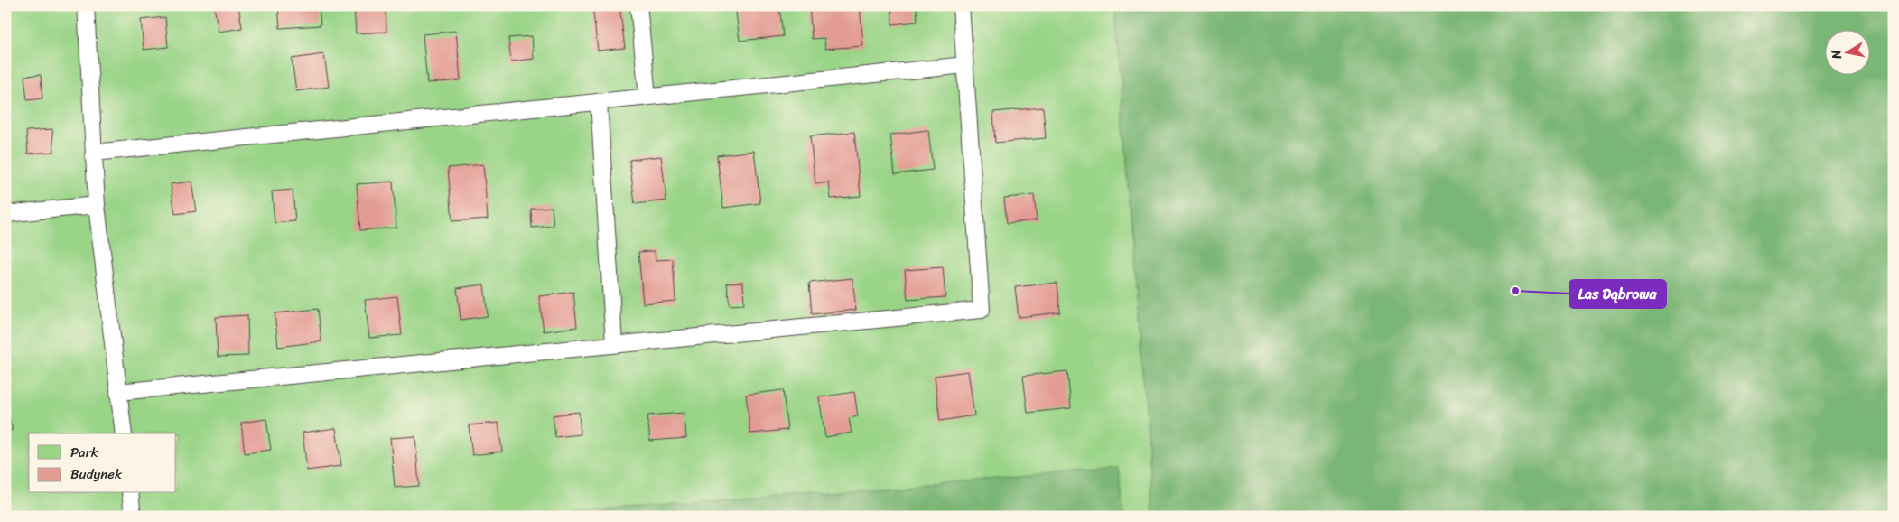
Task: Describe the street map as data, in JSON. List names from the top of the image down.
{
  "places": ["Las Dąbrowa"],
  "legend": ["Park", "Budynek"],
  "north": "left"
}
